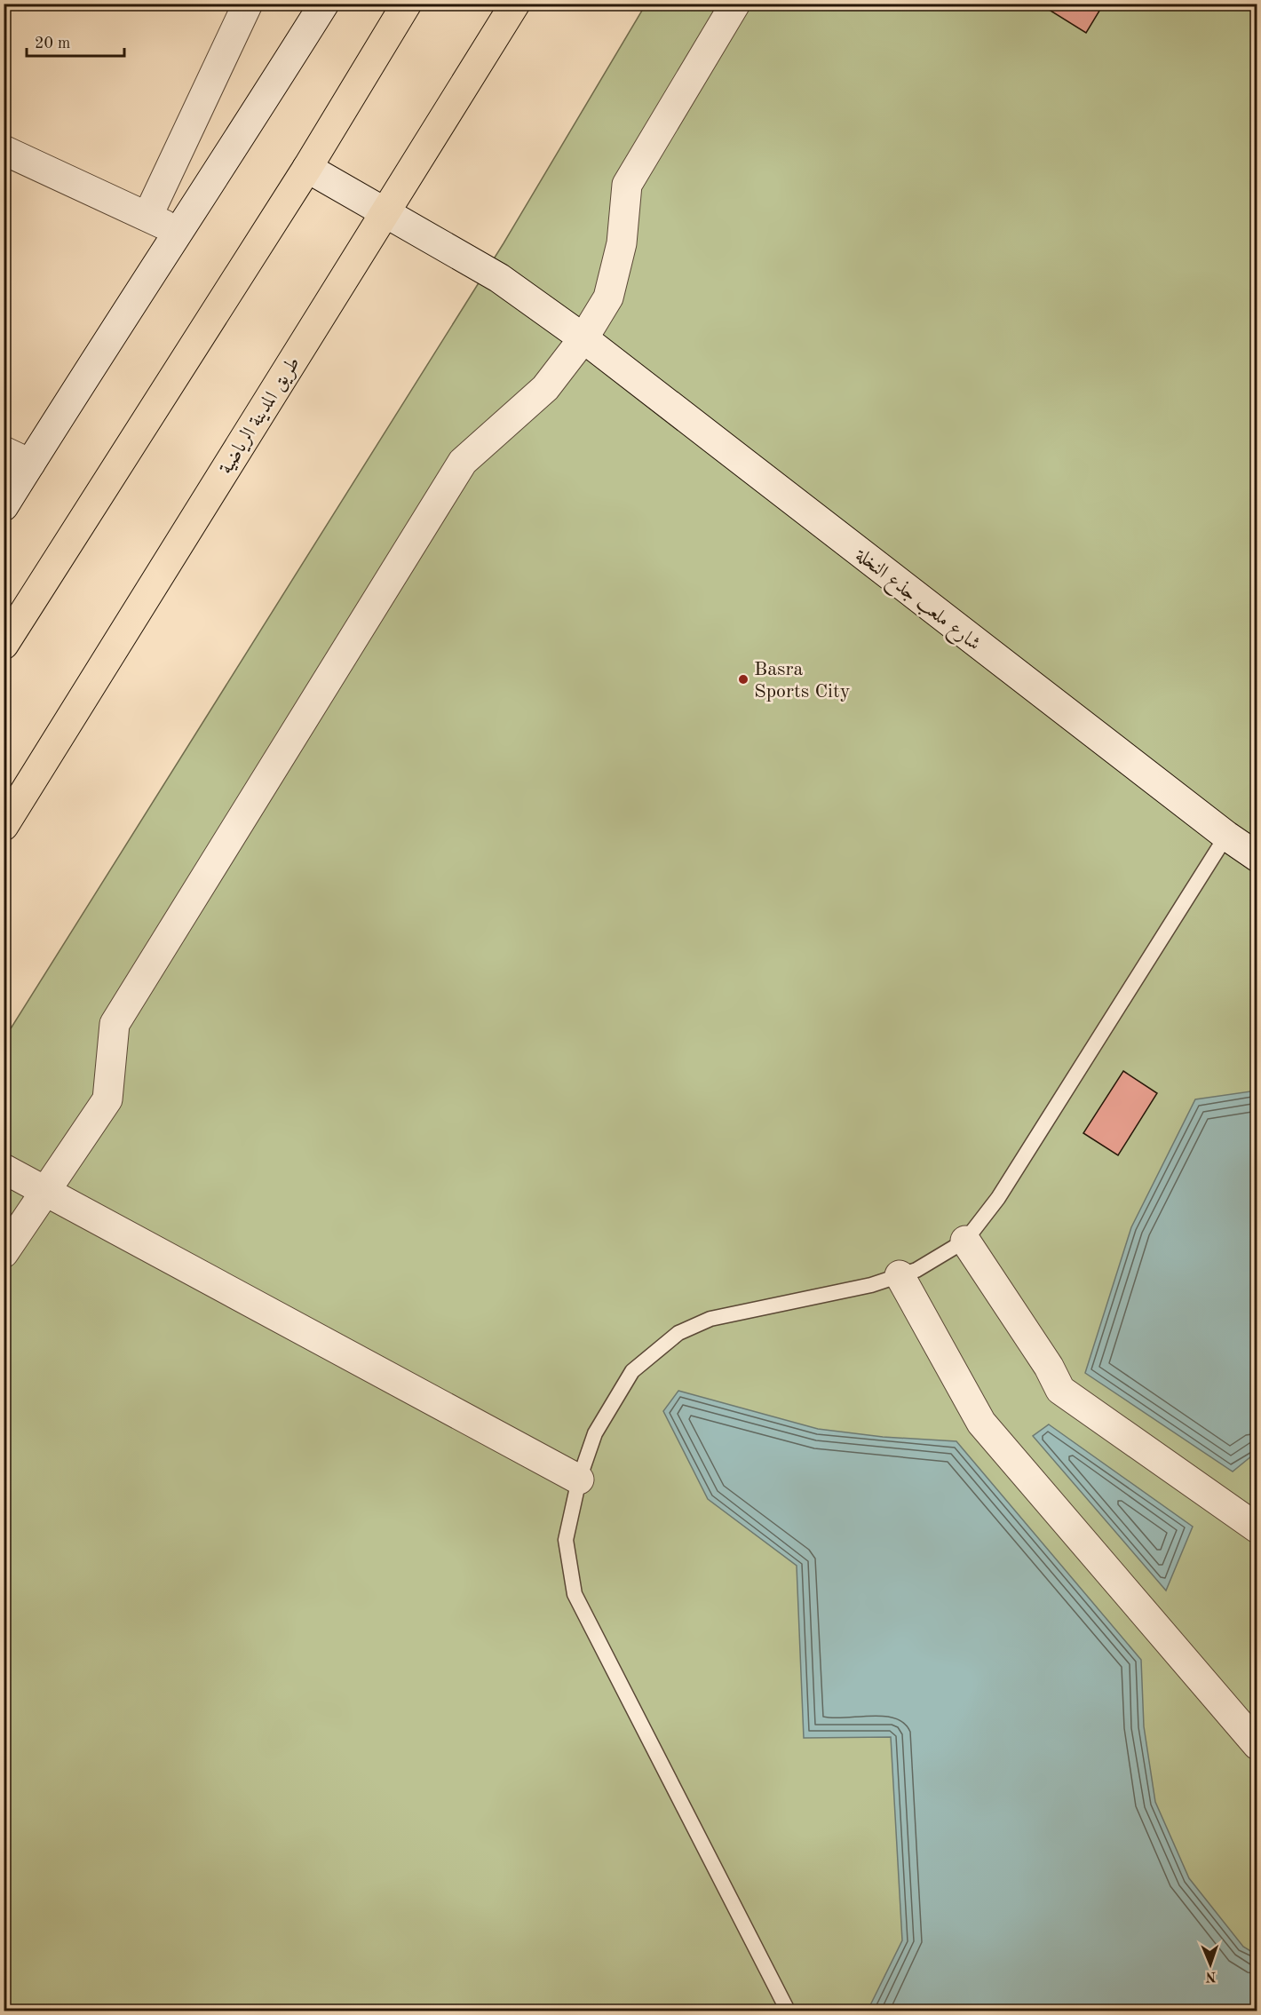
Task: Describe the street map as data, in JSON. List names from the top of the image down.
{
  "streets": {
    "main road": ["طريق المدينة الرياضية"],
    "street": ["شارع ملعب جذع النخلة"]
  },
  "crossings": [
    ["طريق المدينة الرياضية", "شارع ملعب جذع النخلة"]
  ],
  "places": ["Basra Sports City"],
  "scale_bar": "20 m",
  "north": "bottom"
}
